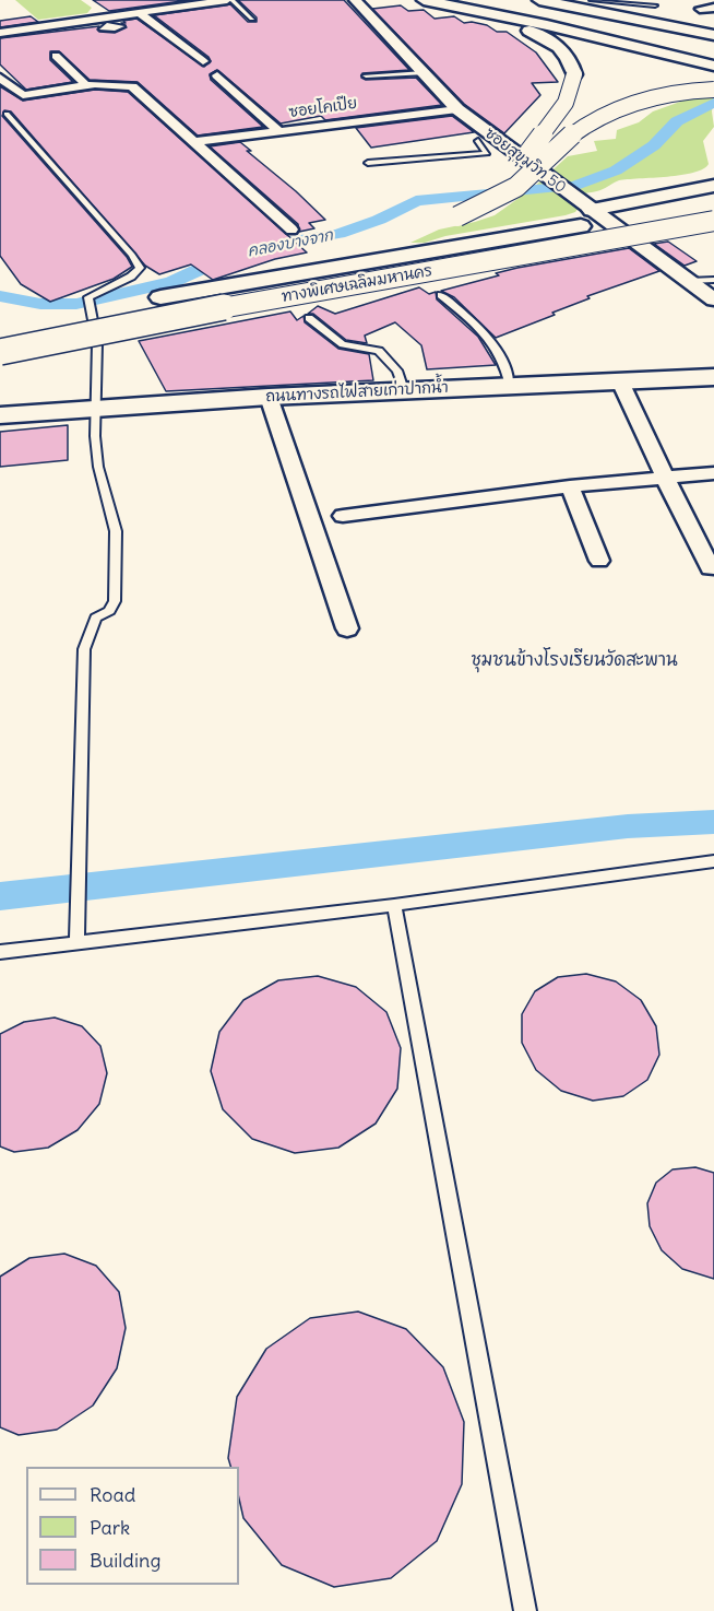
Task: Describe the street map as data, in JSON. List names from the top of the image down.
{
  "streets": {
    "main road": ["ทางพิเศษเฉลิมมหานคร", "ถนนทางรถไฟสายเก่าปากน้ำ"],
    "street": ["ซอยโคเปีย", "ซอยสุขุมวิท 50"]
  },
  "crossings": [
    ["ซอยโคเปีย", "ซอยสุขุมวิท 50"]
  ],
  "districts": ["ชุมชนข้างโรงเรียนวัดสะพาน"],
  "water": ["คลองบางจาก"],
  "legend": ["Road", "Park", "Building"]
}
